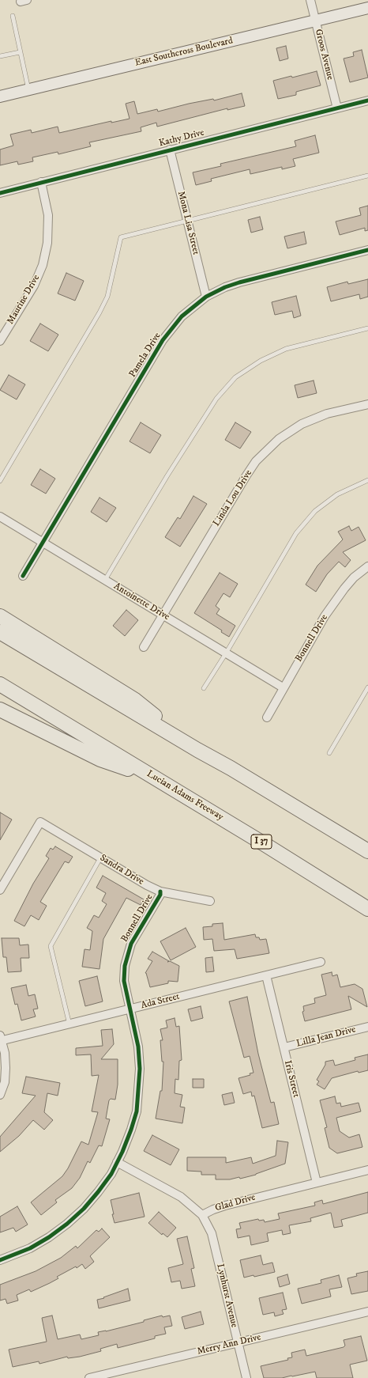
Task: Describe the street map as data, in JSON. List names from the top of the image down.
{
  "streets": {
    "highway": ["Lucian Adams Freeway", "I 37"],
    "main road": ["East Southcross Boulevard"],
    "street": [
      "Groos Avenue",
      "Kathy Drive",
      "Mona Lisa Street",
      "Maurine Drive",
      "Pamela Drive",
      "Linda Lou Drive",
      "Antoinette Drive",
      "Bonnell Drive",
      "Sandra Drive",
      "Ada Street",
      "Lilla Jean Drive",
      "Iris Street",
      "Glad Drive",
      "Lynhurst Avenue",
      "Merry Ann Drive"
    ]
  },
  "crossings": [
    ["East Southcross Boulevard", "Groos Avenue"],
    ["Groos Avenue", "Kathy Drive"],
    ["Kathy Drive", "Mona Lisa Street"],
    ["Kathy Drive", "Maurine Drive"],
    ["Mona Lisa Street", "Pamela Drive"],
    ["Pamela Drive", "Antoinette Drive"],
    ["Linda Lou Drive", "Antoinette Drive"],
    ["Antoinette Drive", "Bonnell Drive"],
    ["Bonnell Drive", "Sandra Drive"],
    ["Bonnell Drive", "Ada Street"],
    ["Bonnell Drive", "Glad Drive"],
    ["Ada Street", "Iris Street"],
    ["Lilla Jean Drive", "Iris Street"],
    ["Iris Street", "Glad Drive"],
    ["Glad Drive", "Lynhurst Avenue"],
    ["Lynhurst Avenue", "Merry Ann Drive"]
  ]
}
